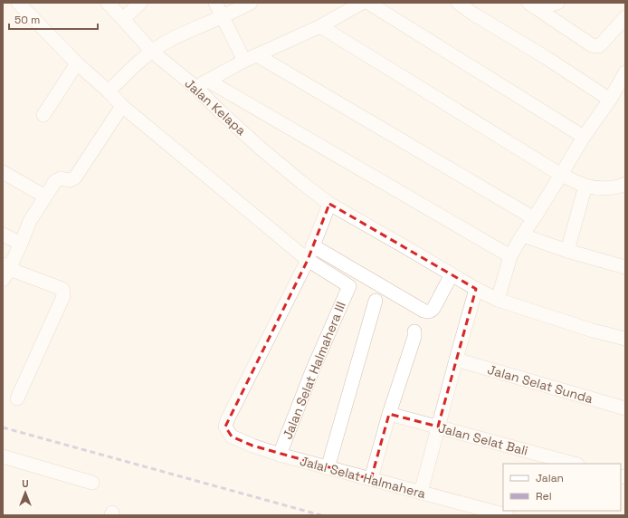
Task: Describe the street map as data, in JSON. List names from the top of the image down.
{
  "streets": {
    "street": [
      "Jalan Kelapa",
      "Jalan Selat Halmahera III",
      "Jalan Selat Sunda",
      "Jalan Selat Bali",
      "Jalal Selat Halmahera"
    ]
  },
  "crossings": [
    ["Jalan Selat Halmahera III", "Jalal Selat Halmahera"]
  ],
  "legend": ["Jalan", "Rel"],
  "scale_bar": "50 m",
  "north": "top"
}
